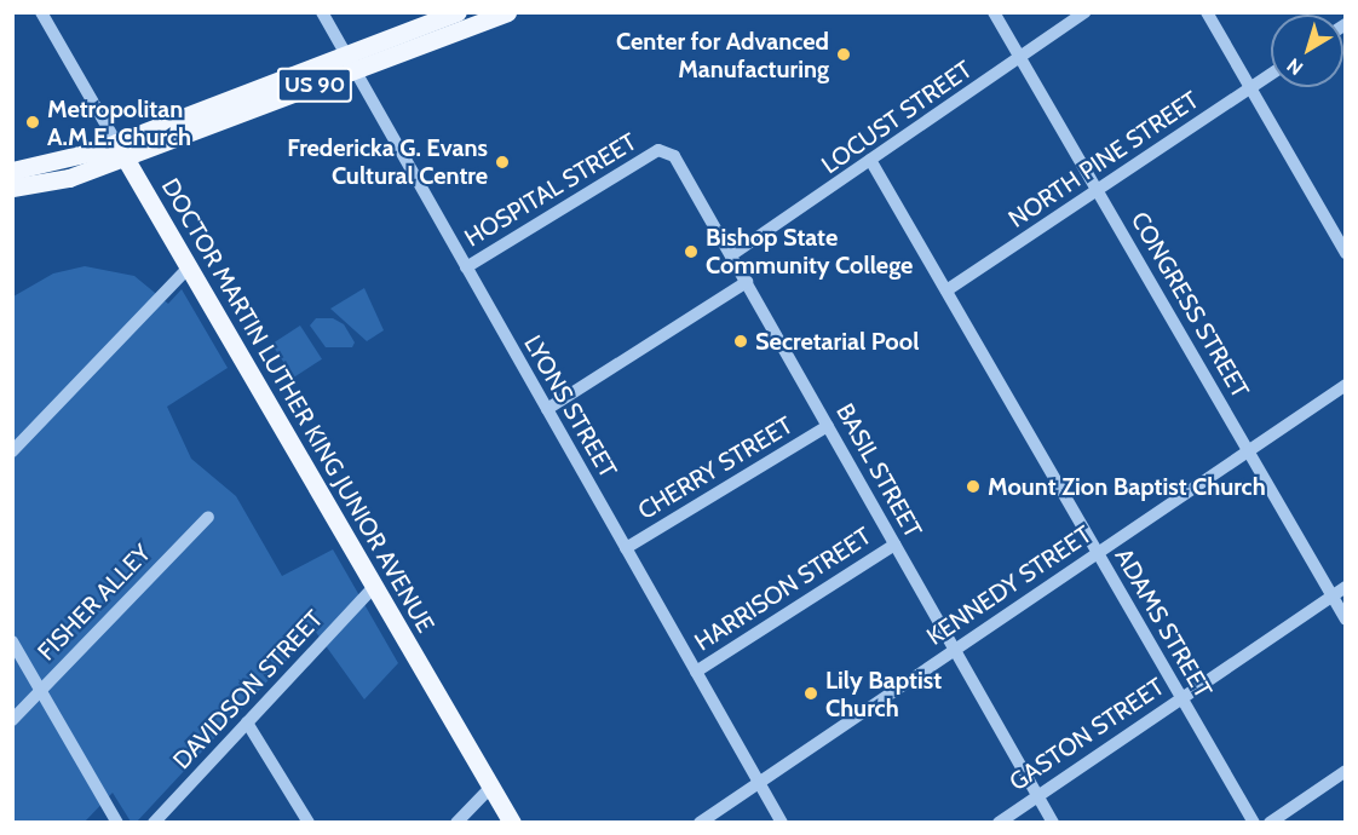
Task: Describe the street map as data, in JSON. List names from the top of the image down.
{
  "streets": {
    "main road": ["US 90", "DOCTOR MARTIN LUTHER KING JUNIOR AVENUE"],
    "street": [
      "LOCUST STREET",
      "NORTH PINE STREET",
      "HOSPITAL STREET",
      "CONGRESS STREET",
      "LYONS STREET",
      "CHERRY STREET",
      "BASIL STREET",
      "KENNEDY STREET",
      "HARRISON STREET",
      "FISHER ALLEY",
      "ADAMS STREET",
      "DAVIDSON STREET",
      "GASTON STREET"
    ]
  },
  "crossings": [
    ["US 90", "DOCTOR MARTIN LUTHER KING JUNIOR AVENUE"],
    ["US 90", "LYONS STREET"],
    ["LOCUST STREET", "CONGRESS STREET"],
    ["LOCUST STREET", "BASIL STREET"],
    ["NORTH PINE STREET", "CONGRESS STREET"],
    ["NORTH PINE STREET", "ADAMS STREET"],
    ["HOSPITAL STREET", "LYONS STREET"],
    ["HOSPITAL STREET", "BASIL STREET"],
    ["CONGRESS STREET", "KENNEDY STREET"],
    ["CONGRESS STREET", "GASTON STREET"],
    ["DOCTOR MARTIN LUTHER KING JUNIOR AVENUE", "DAVIDSON STREET"],
    ["LYONS STREET", "CHERRY STREET"],
    ["LYONS STREET", "KENNEDY STREET"],
    ["LYONS STREET", "HARRISON STREET"],
    ["CHERRY STREET", "BASIL STREET"],
    ["BASIL STREET", "KENNEDY STREET"],
    ["BASIL STREET", "HARRISON STREET"],
    ["BASIL STREET", "GASTON STREET"],
    ["KENNEDY STREET", "ADAMS STREET"],
    ["ADAMS STREET", "GASTON STREET"]
  ],
  "places": [
    "Center for Advanced Manufacturing",
    "Metropolitan A.M.E. Church",
    "Fredericka G. Evans Cultural Centre",
    "Bishop State Community College",
    "Secretarial Pool",
    "Mount Zion Baptist Church",
    "Lily Baptist Church"
  ],
  "north": "bottom left"
}
